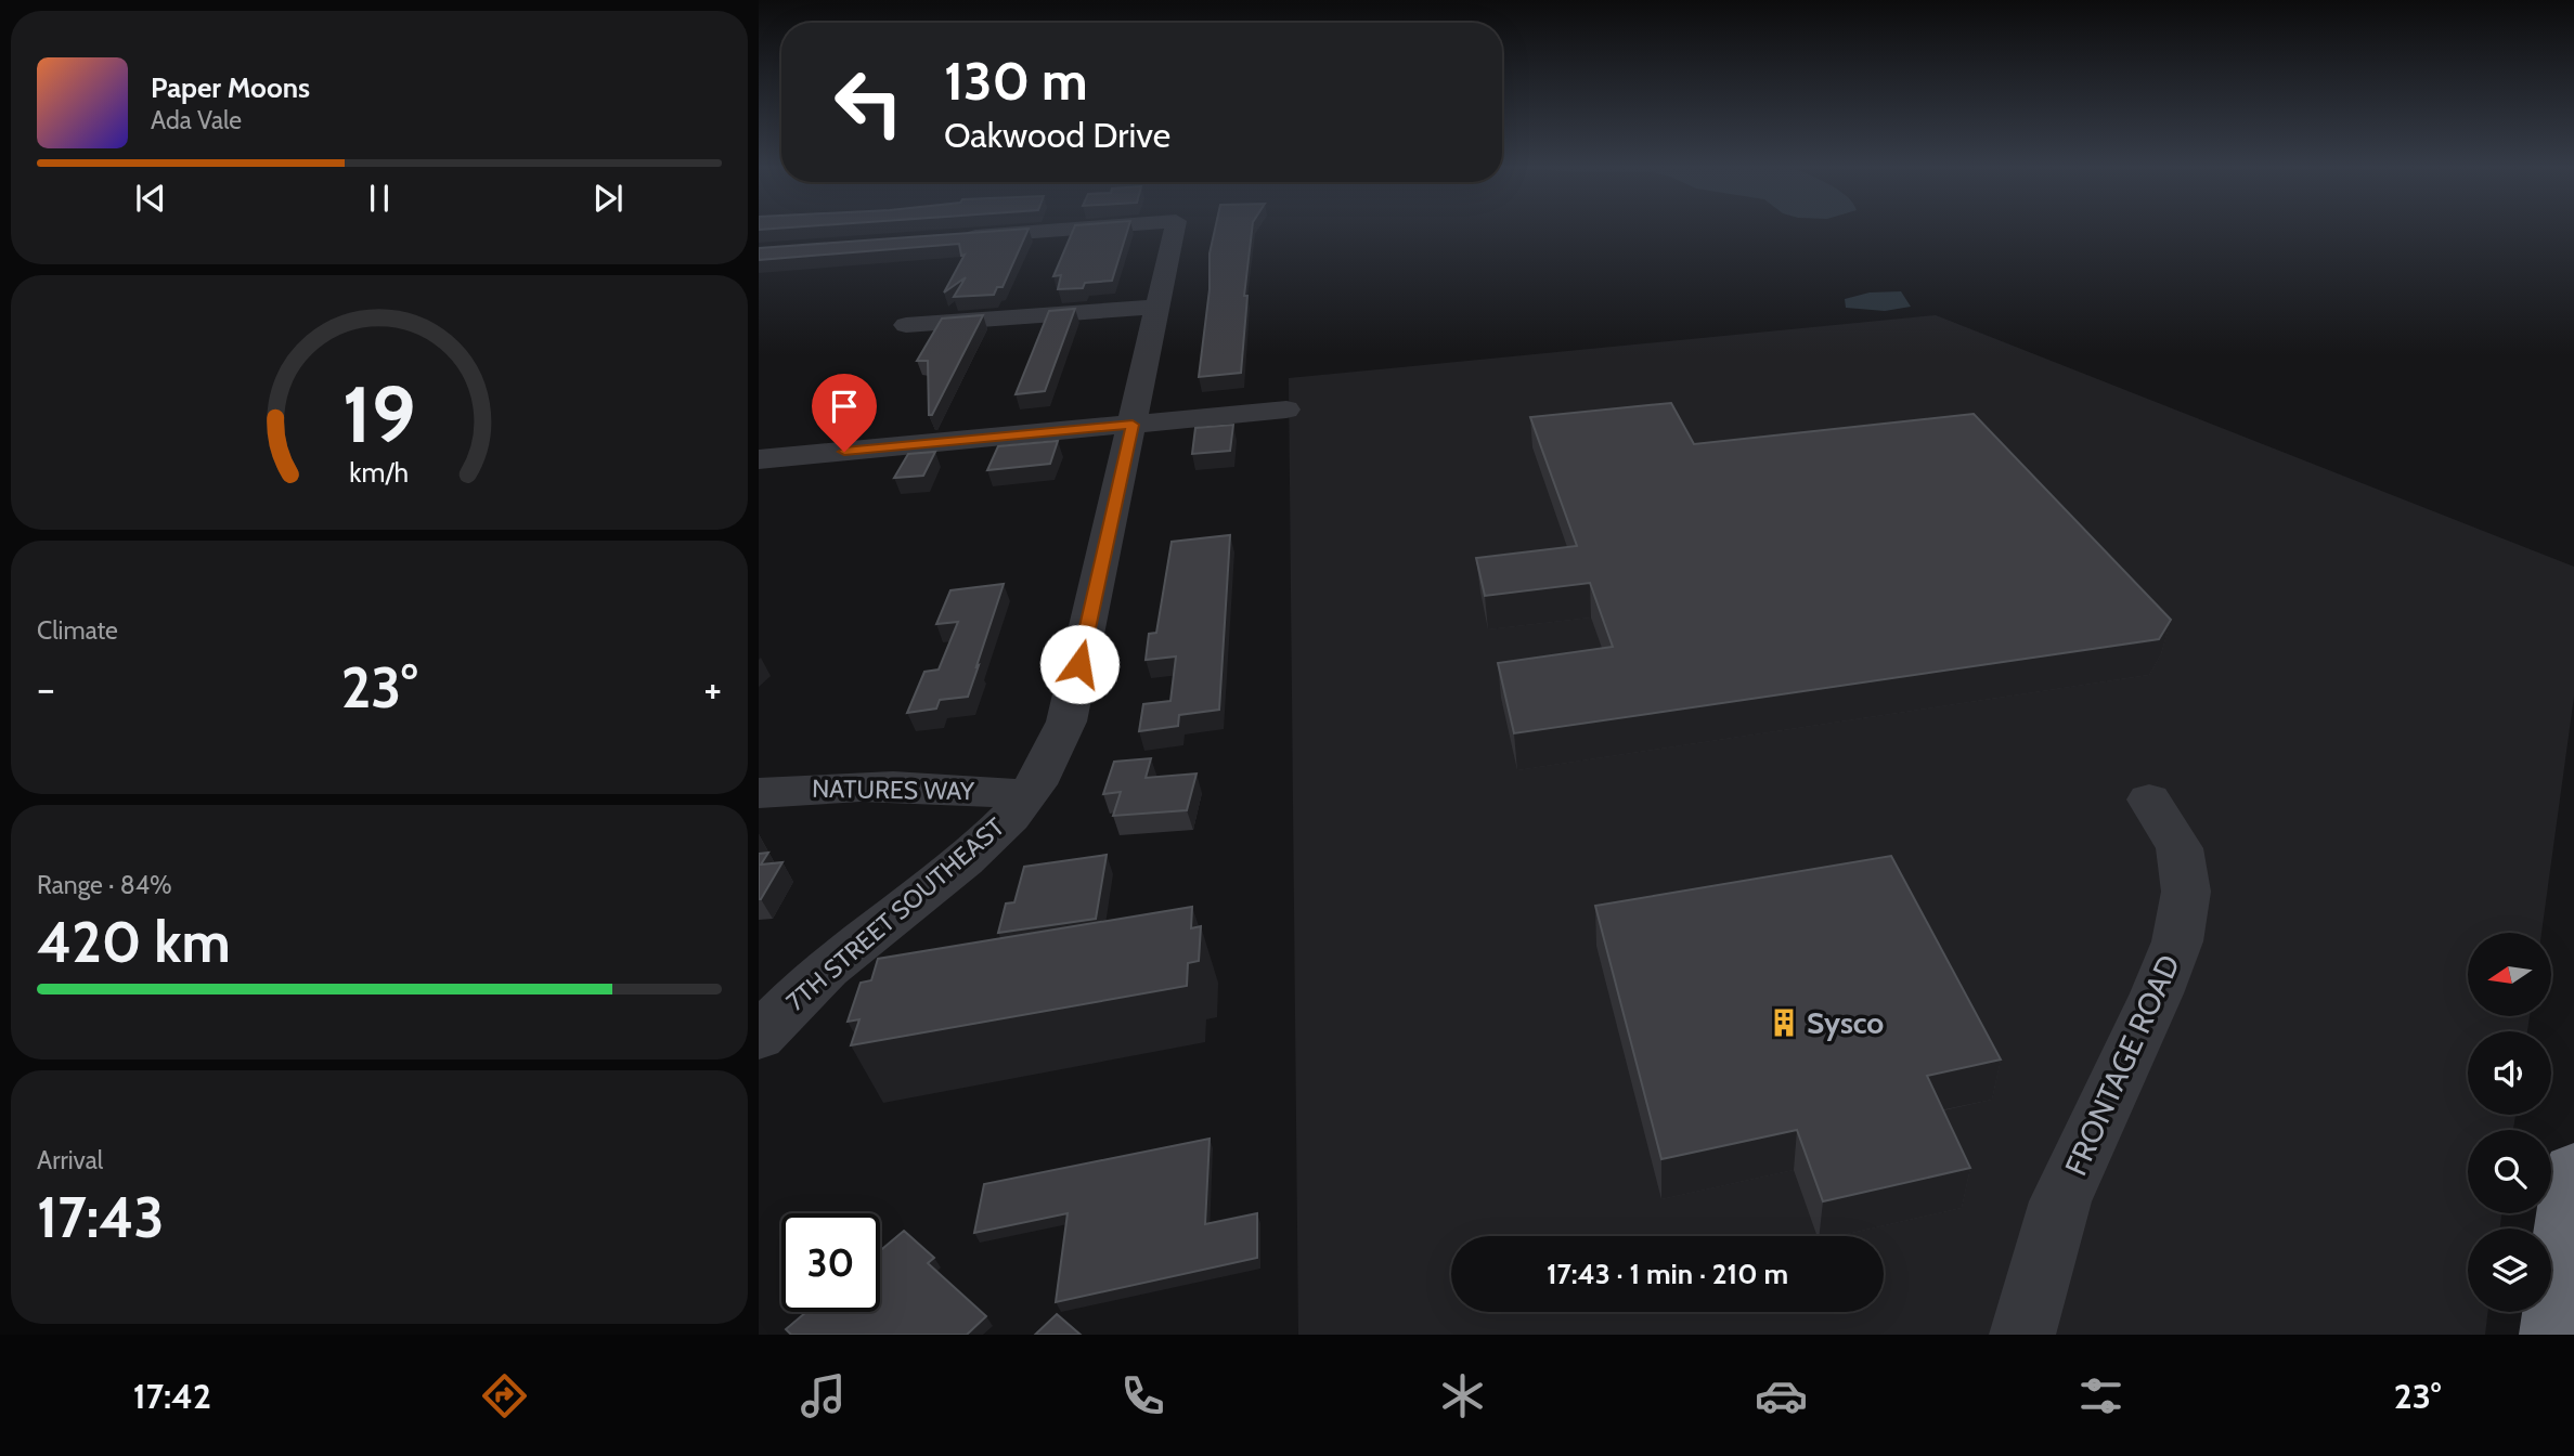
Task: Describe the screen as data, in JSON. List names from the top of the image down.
{
  "streets": {
    "street": ["NATURES WAY", "7TH STREET SOUTHEAST", "FRONTAGE ROAD"]
  },
  "crossings": [
    ["NATURES WAY", "7TH STREET SOUTHEAST"]
  ],
  "places": {
    "building": ["Sysco"]
  },
  "north": "left",
  "page": {
    "turn": ["130 m", "Oakwood Drive"],
    "song": ["Paper Moons", "Ada Vale"],
    "tile": [
      "Climate",
      ["Range · 84%", "420 km"],
      ["Arrival", "17:43"]
    ],
    "heat": ["−", "23°", "+"],
    "limit": "30",
    "trip": "17:43 · 1 min · 210 m",
    "tabs": ["17:42", "23°"],
    "gauge": ["19", "km/h"]
  }
}
